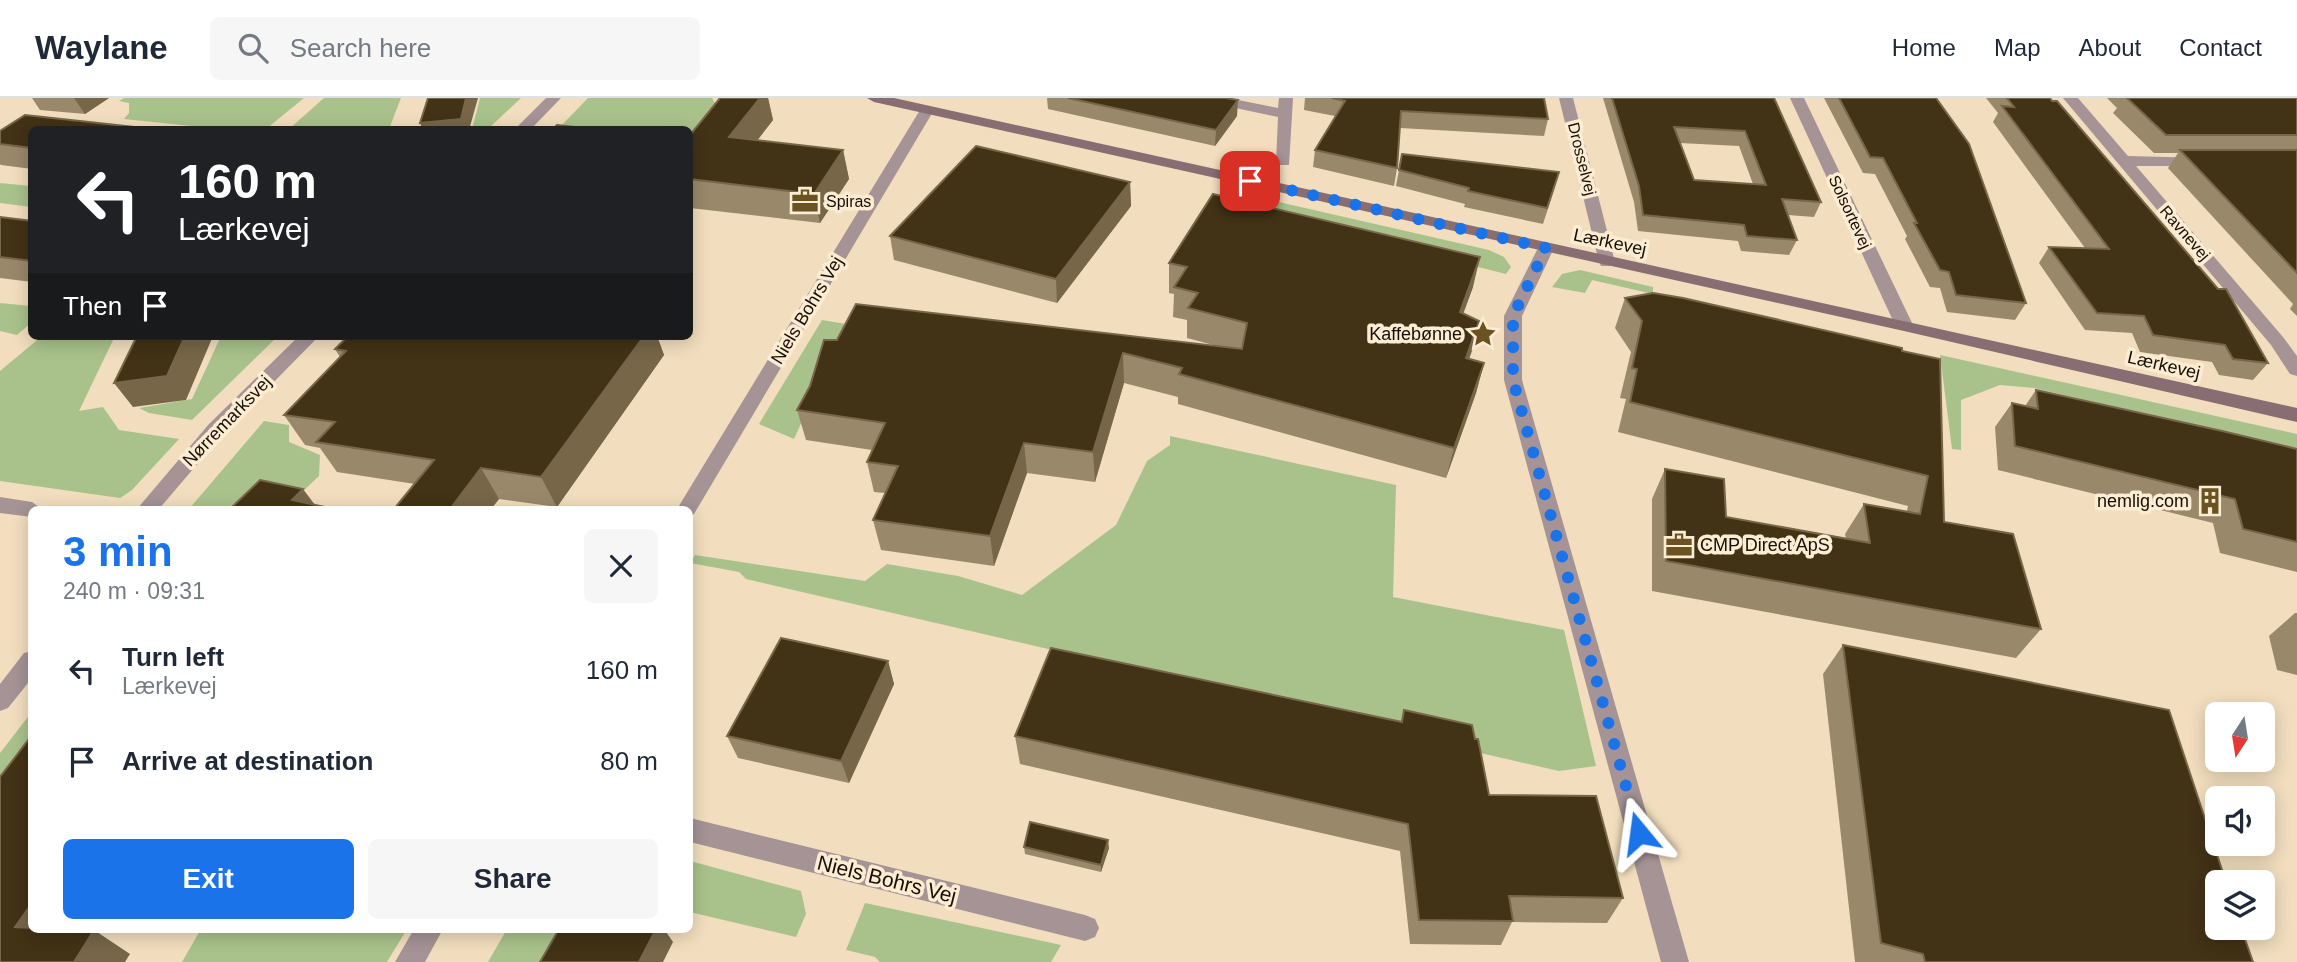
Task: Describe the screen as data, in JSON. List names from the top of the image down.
{
  "streets": {
    "street": [
      "Drosselvej",
      "Solsortevej",
      "Ravnevej",
      "Lærkevej",
      "Niels Bohrs Vej",
      "Nørremarksvej"
    ]
  },
  "crossings": [
    ["Drosselvej", "Lærkevej"],
    ["Solsortevej", "Lærkevej"],
    ["Lærkevej", "Niels Bohrs Vej"]
  ],
  "places": {
    "office": ["Spiras", "CMP Direct ApS"],
    "place": ["Kaffebønne"],
    "building": ["nemlig.com"]
  },
  "north": "bottom",
  "page": {
    "header": "Waylane",
    "search": "Search here",
    "nav": [
      "Home",
      "Map",
      "About",
      "Contact"
    ],
    "turn": ["160 m", "Lærkevej"],
    "then": "Then",
    "heading": ["3 min", "240 m · 09:31"],
    "list": [
      {
        "name": "Turn left",
        "note": "Lærkevej",
        "value": "160 m"
      },
      {
        "name": "Arrive at destination",
        "value": "80 m"
      }
    ],
    "buttons": ["Exit", "Share"]
  }
}
